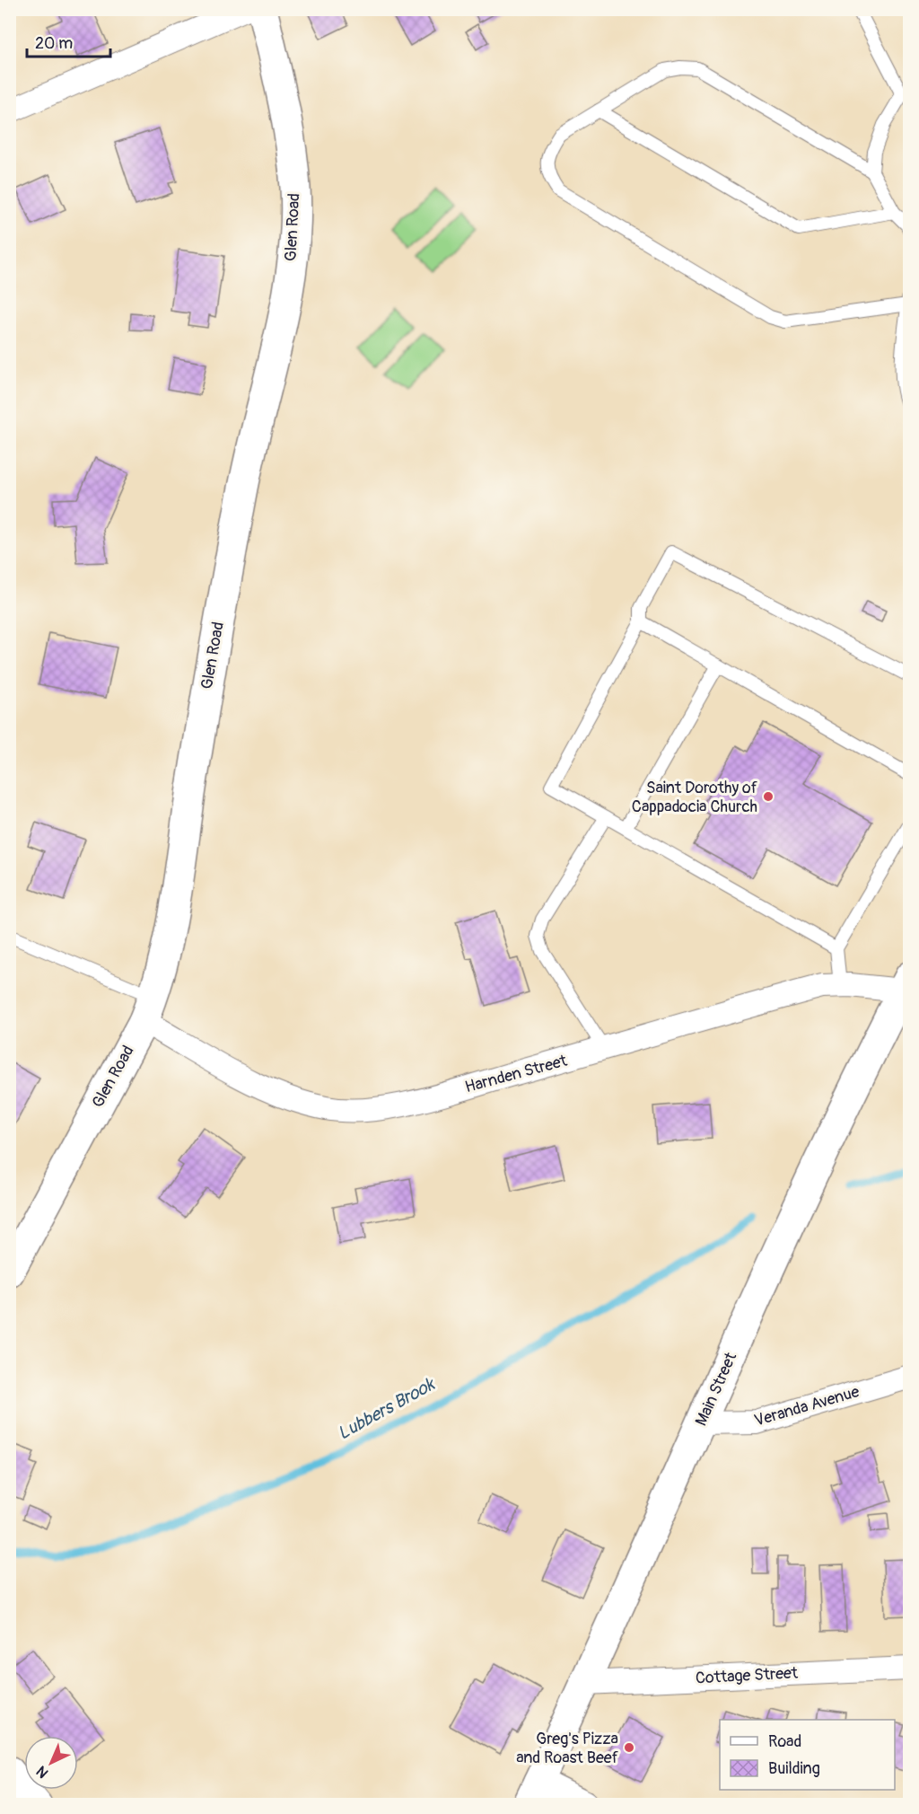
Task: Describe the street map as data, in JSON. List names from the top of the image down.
{
  "streets": {
    "street": [
      "Glen Road",
      "Harnden Street",
      "Main Street",
      "Veranda Avenue",
      "Cottage Street"
    ]
  },
  "crossings": [
    ["Glen Road", "Harnden Street"],
    ["Harnden Street", "Main Street"],
    ["Main Street", "Veranda Avenue"],
    ["Main Street", "Cottage Street"]
  ],
  "water": ["Lubbers Brook"],
  "places": ["Saint Dorothy of Cappadocia Church", "Greg's Pizza and Roast Beef"],
  "legend": ["Road", "Building"],
  "scale_bar": "20 m",
  "north": "bottom left"
}
